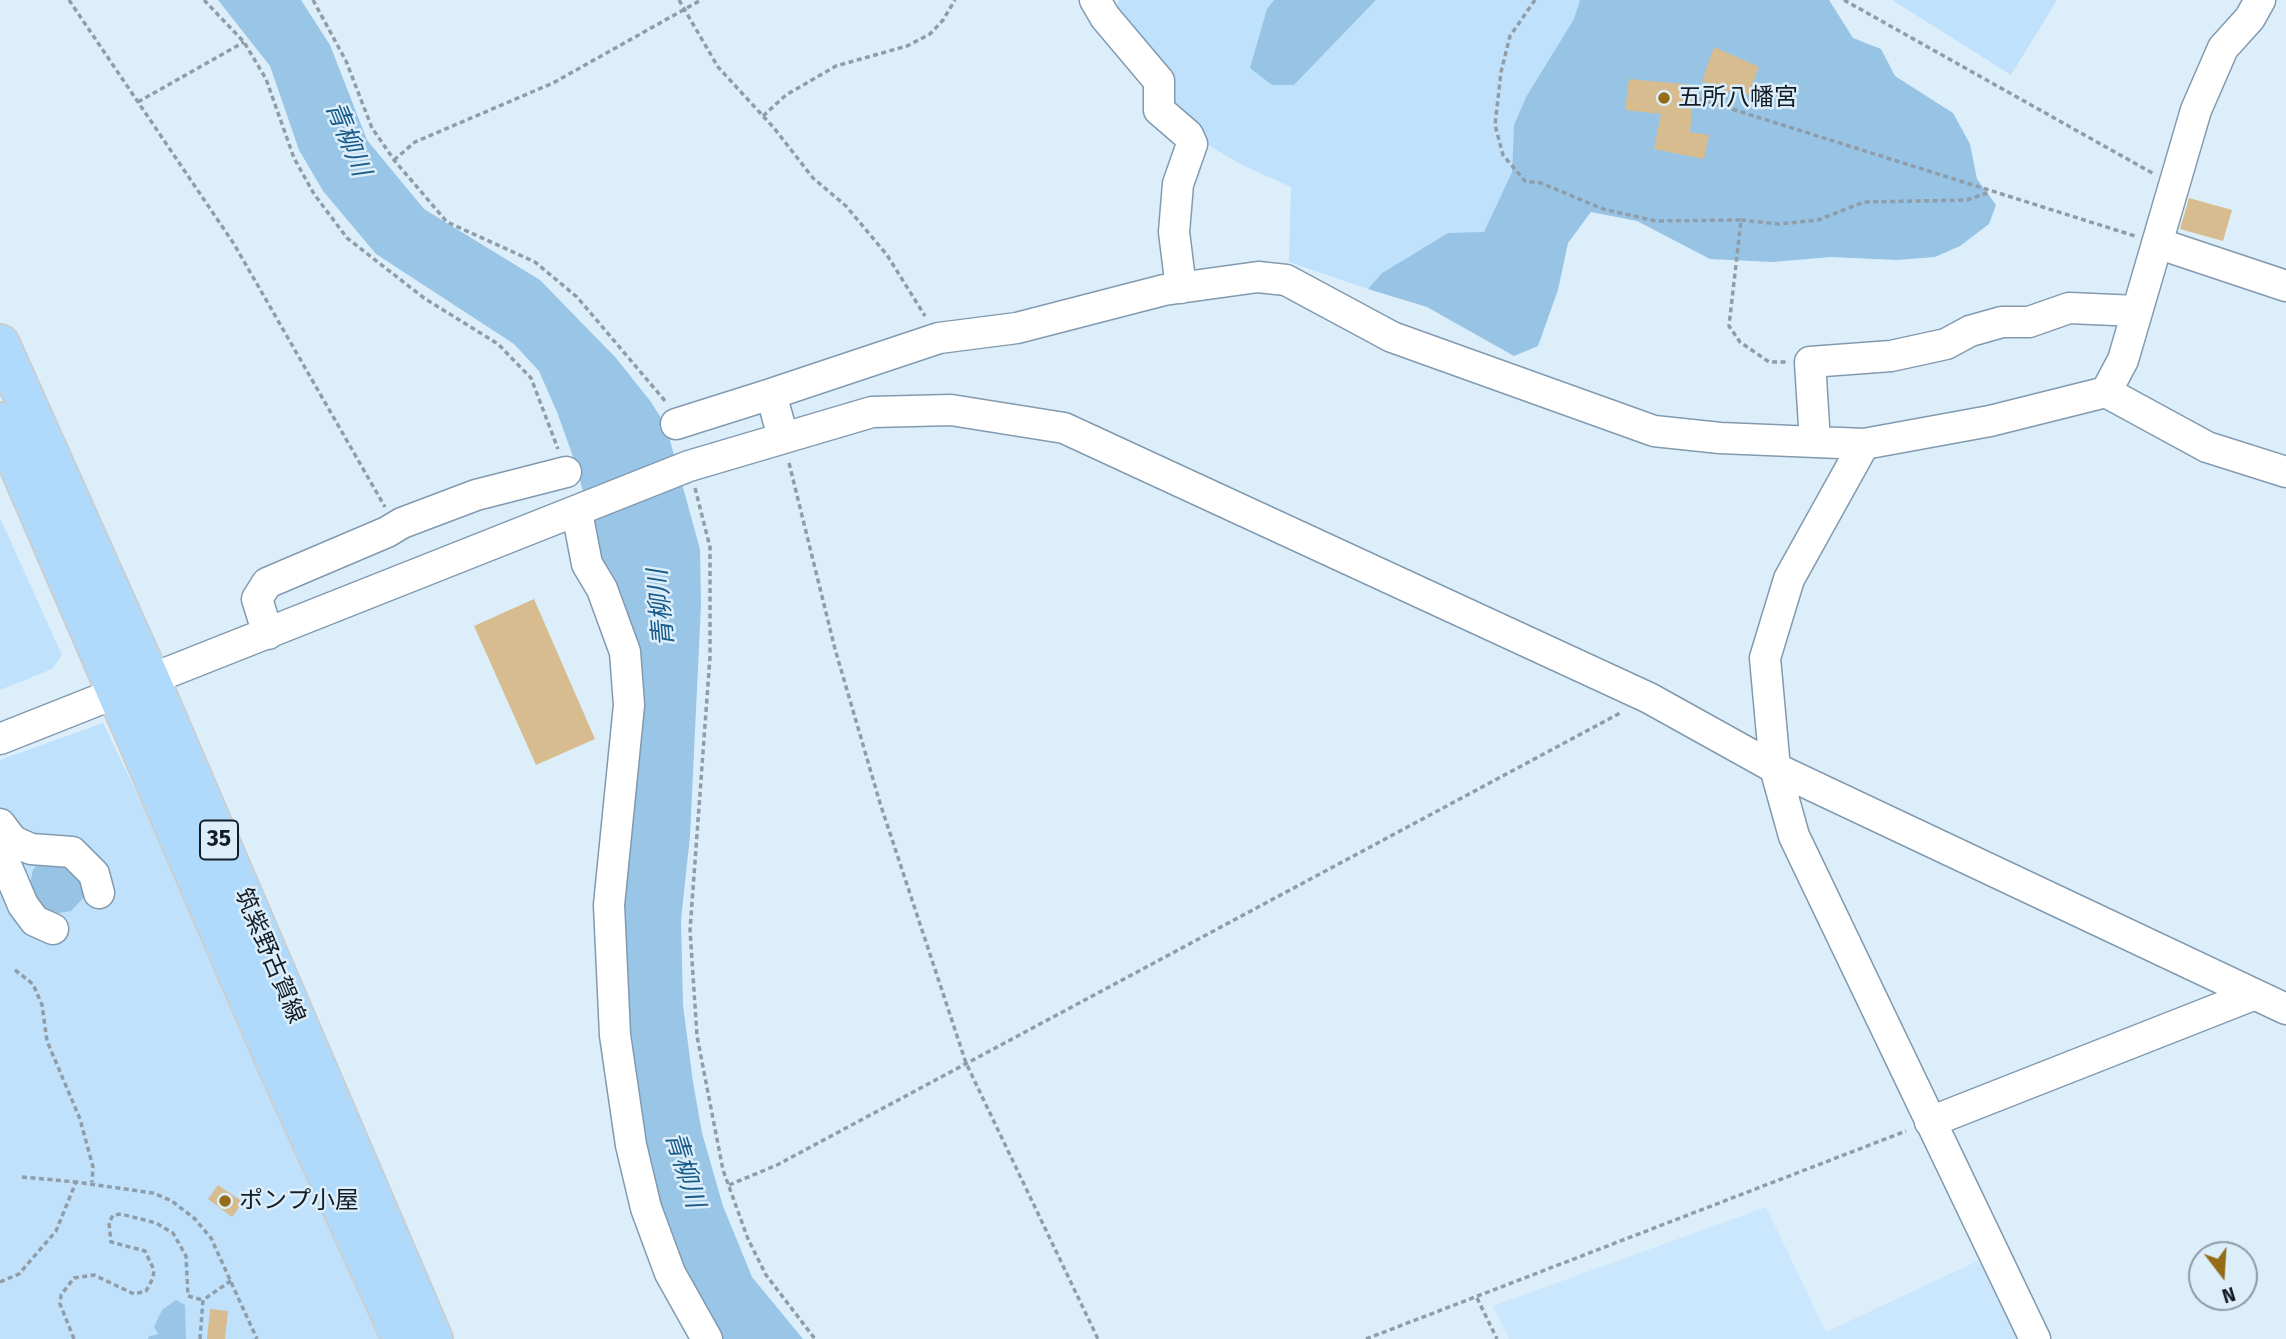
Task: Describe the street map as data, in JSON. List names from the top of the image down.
{
  "streets": {
    "main road": ["35", "筑紫野古賀線"]
  },
  "water": ["青柳川"],
  "places": ["五所八幡宮", "ポンプ小屋"],
  "north": "bottom"
}
